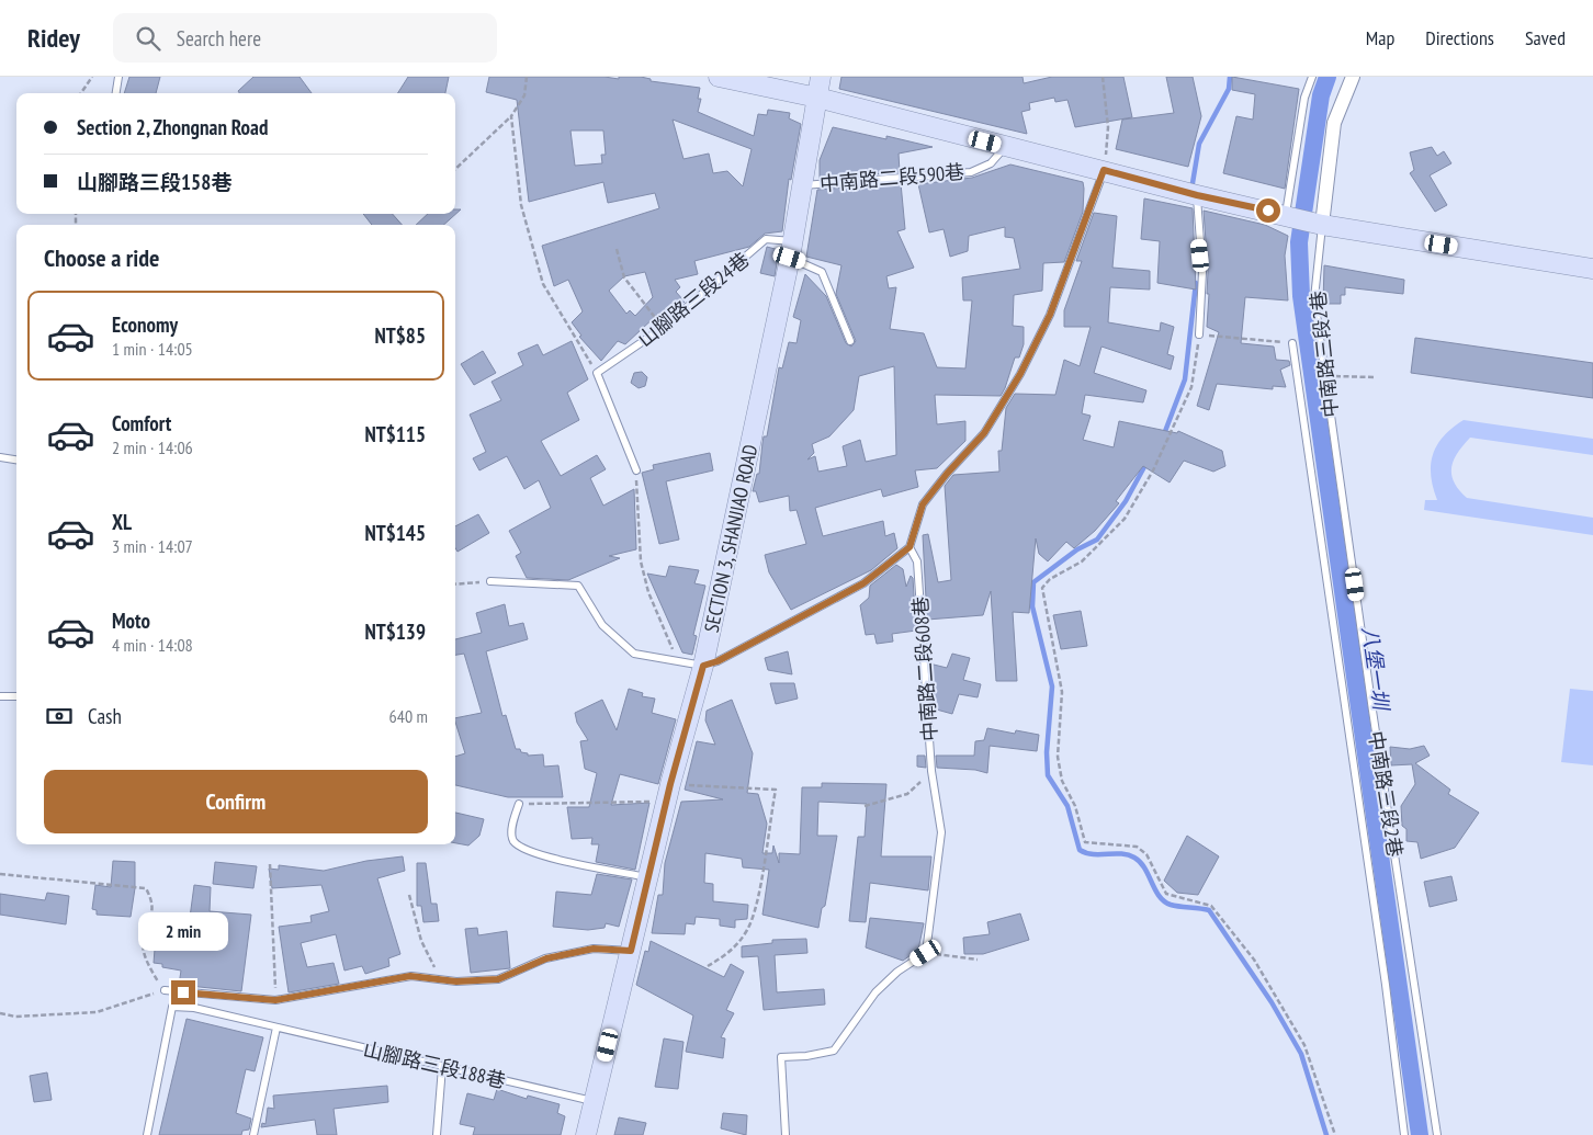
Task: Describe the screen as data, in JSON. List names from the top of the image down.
{
  "streets": {
    "main road": ["SECTION 3, SHANJIAO ROAD"],
    "lane": [
      "中南路二段590巷",
      "山腳路三段24巷",
      "中南路三段2巷",
      "中南路二段608巷",
      "山腳路三段188巷"
    ]
  },
  "crossings": [
    ["中南路二段590巷", "SECTION 3, SHANJIAO ROAD"],
    ["山腳路三段24巷", "SECTION 3, SHANJIAO ROAD"],
    ["SECTION 3, SHANJIAO ROAD", "山腳路三段188巷"]
  ],
  "water": ["八堡一圳"],
  "page": {
    "header": "Ridey",
    "search": "Search here",
    "nav": ["Map", "Directions", "Saved"],
    "banner": ["Section 2, Zhongnan Road", "山腳路三段158巷"],
    "heading": "Choose a ride",
    "list": [
      {
        "name": "Economy",
        "note": "1 min · 14:05",
        "value": "NT$85"
      },
      {
        "name": "Comfort",
        "note": "2 min · 14:06",
        "value": "NT$115"
      },
      {
        "name": "XL",
        "note": "3 min · 14:07",
        "value": "NT$145"
      },
      {
        "name": "Moto",
        "note": "4 min · 14:08",
        "value": "NT$139"
      }
    ],
    "pay": ["Cash", "640 m"],
    "buttons": "Confirm",
    "bubble": "2 min"
  }
}
